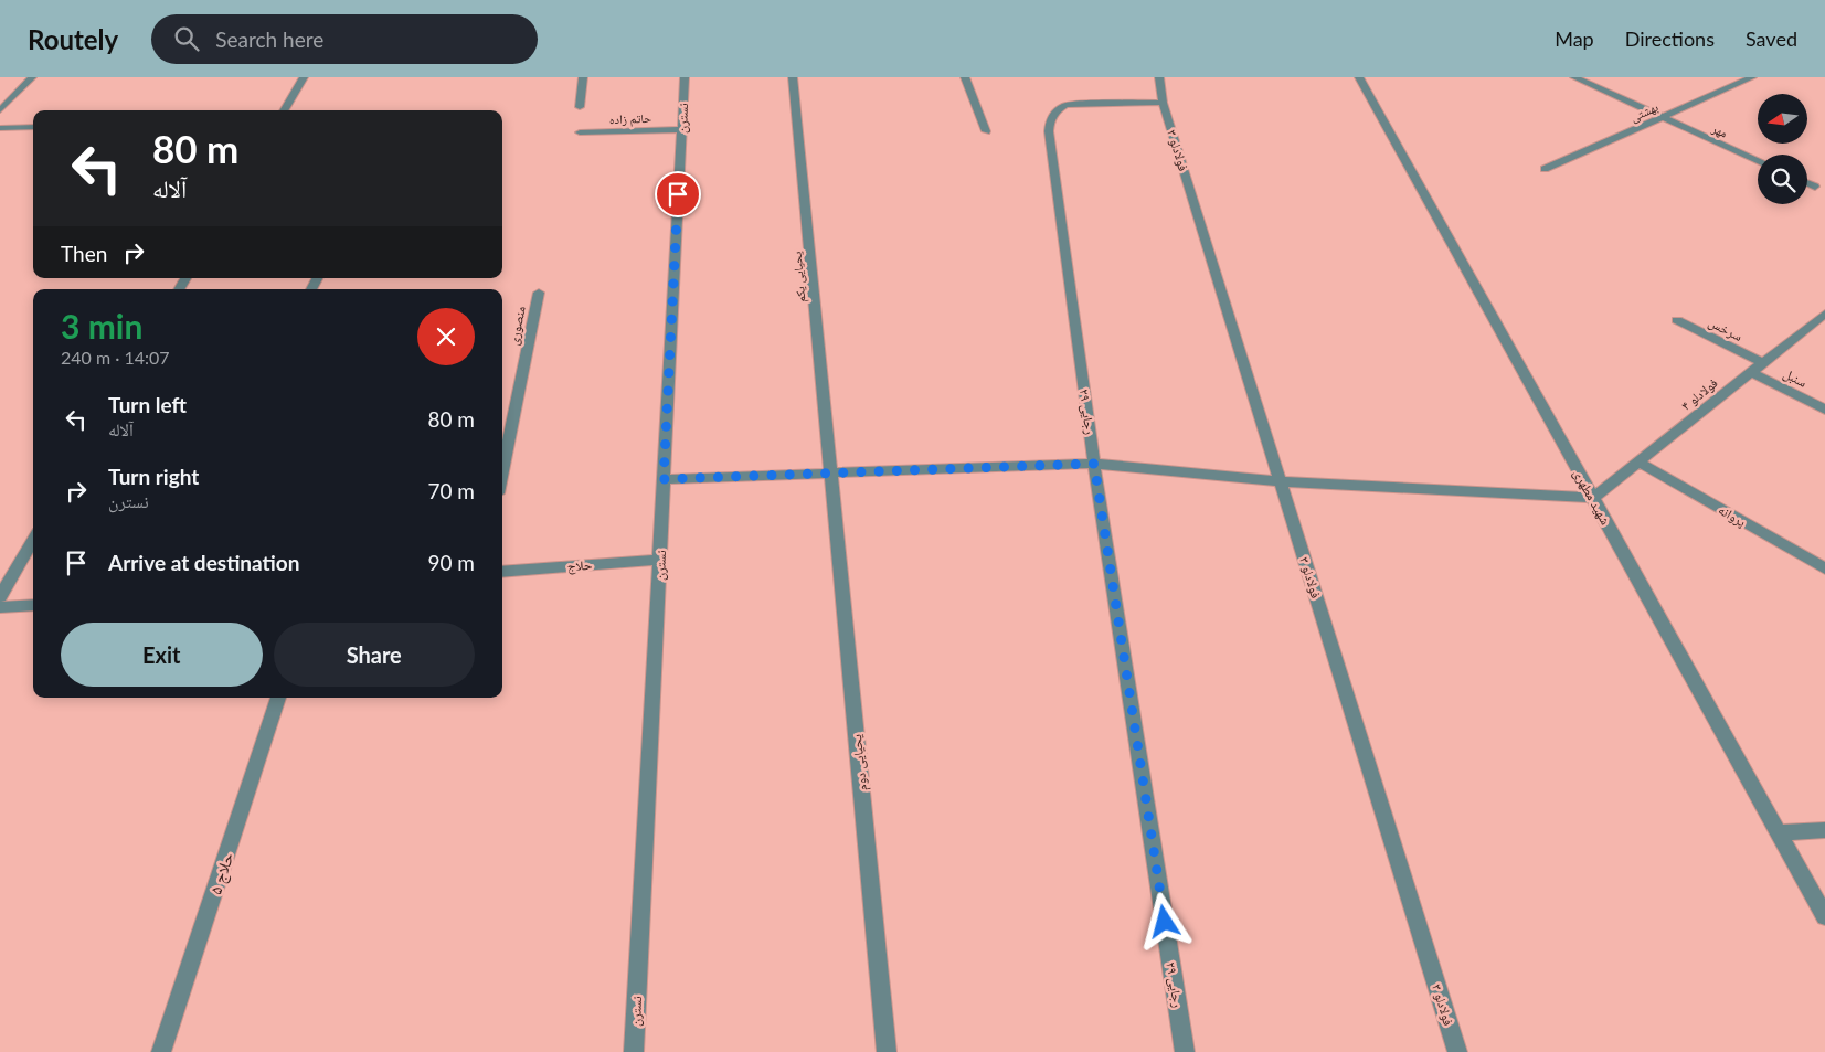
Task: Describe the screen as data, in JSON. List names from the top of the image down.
{
  "streets": {
    "street": [
      "بهشتی",
      "حاتم زاده",
      "نسترن",
      "مهر",
      "فولادلو ۳",
      "یحیایی یکم",
      "منصوری",
      "سرخس",
      "سنبل",
      "فولادلو ۴",
      "رجایی ۲۹",
      "شهید مطهری",
      "پروانه",
      "حلاج",
      "یحیایی دوم",
      "حلاج ۵"
    ]
  },
  "crossings": [
    ["بهشتی", "مهر"],
    ["حاتم زاده", "نسترن"],
    ["نسترن", "حلاج"],
    ["فولادلو ۳", "رجایی ۲۹"],
    ["یحیایی یکم", "یحیایی دوم"],
    ["سرخس", "فولادلو ۴"],
    ["سنبل", "فولادلو ۴"],
    ["فولادلو ۴", "شهید مطهری"],
    ["فولادلو ۴", "پروانه"]
  ],
  "north": "left",
  "page": {
    "header": "Routely",
    "search": "Search here",
    "nav": ["Map", "Directions", "Saved"],
    "turn": ["80 m", "آلاله"],
    "then": "Then",
    "heading": ["3 min", "240 m · 14:07"],
    "list": [
      {
        "name": "Turn left",
        "note": "آلاله",
        "value": "80 m"
      },
      {
        "name": "Turn right",
        "note": "نسترن",
        "value": "70 m"
      },
      {
        "name": "Arrive at destination",
        "value": "90 m"
      }
    ],
    "buttons": ["Exit", "Share"]
  }
}
